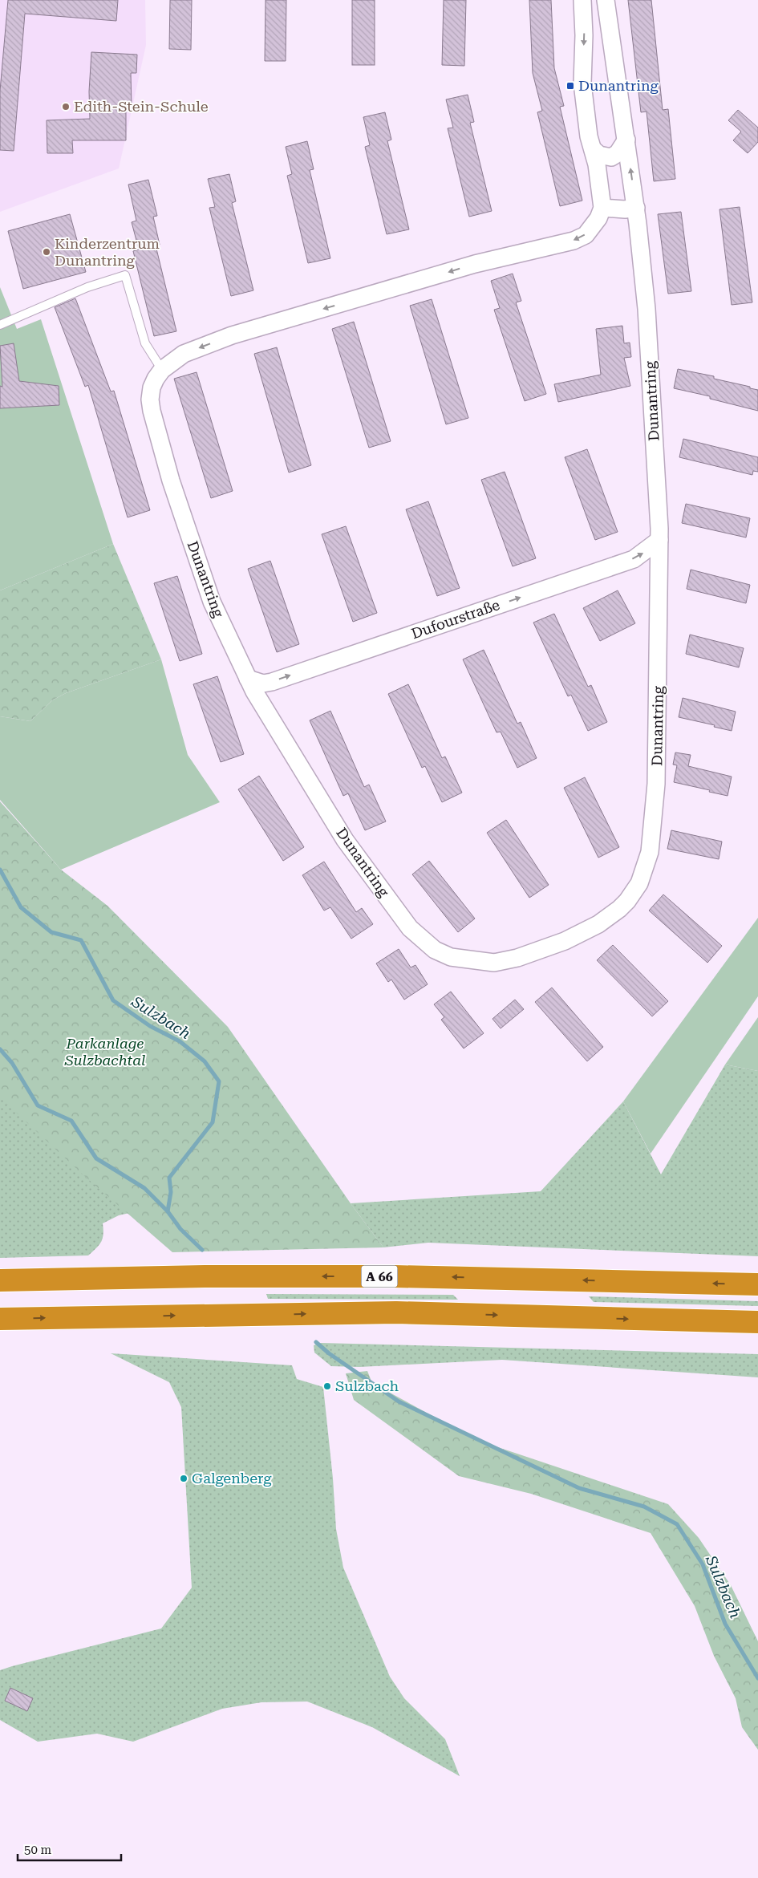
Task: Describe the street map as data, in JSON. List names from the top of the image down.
{
  "streets": {
    "highway": ["A 66"],
    "street": ["Dunantring", "Dufourstraße"]
  },
  "crossings": [
    ["Dunantring", "Dufourstraße"]
  ],
  "one_way": ["Dufourstraße"],
  "water": ["Sulzbach"],
  "parks": ["Parkanlage Sulzbachtal"],
  "places": {
    "transit": ["Dunantring"],
    "other": [
      "Edith-Stein-Schule",
      "Kinderzentrum Dunantring",
      "Sulzbach",
      "Galgenberg"
    ]
  },
  "scale_bar": "50 m"
}
